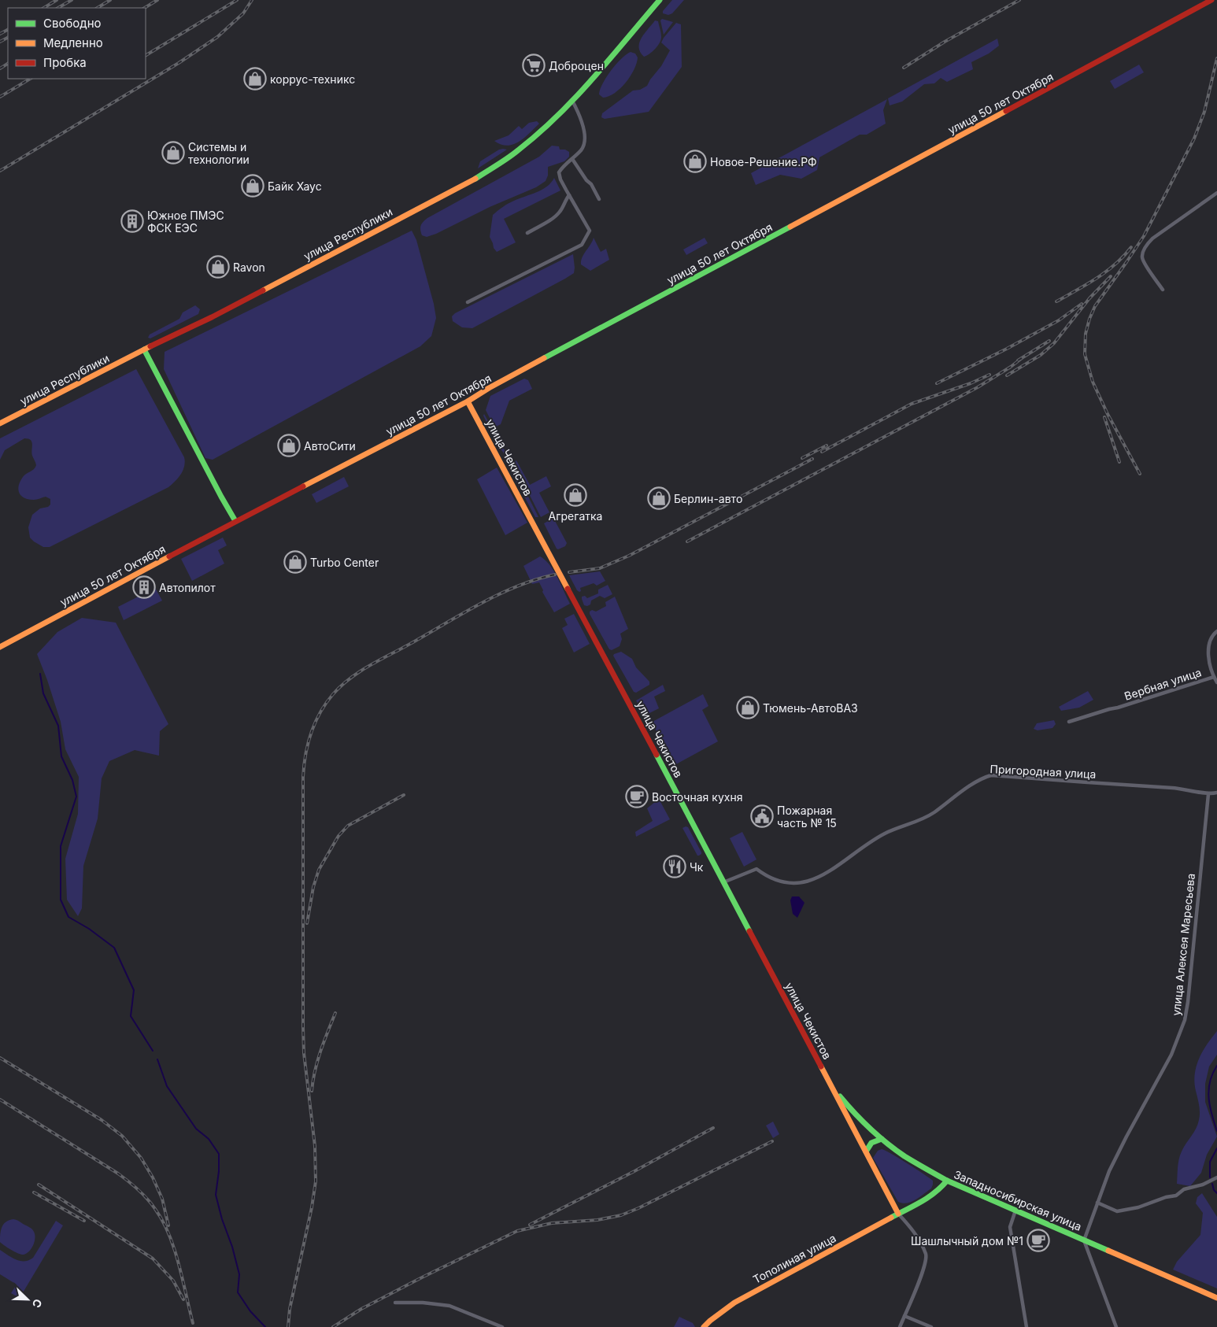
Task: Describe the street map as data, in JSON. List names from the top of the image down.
{
  "streets": {
    "main road": [
      "улица 50 лет Октября",
      "улица Республики",
      "улица Чекистов",
      "Западносибирская улица",
      "Тополиная улица"
    ],
    "street": ["Вербная улица", "Пригородная улица", "улица Алексея Маресьева"]
  },
  "crossings": [
    ["улица 50 лет Октября", "улица Чекистов"],
    ["улица Чекистов", "Пригородная улица"],
    ["улица Чекистов", "Западносибирская улица"],
    ["Пригородная улица", "улица Алексея Маресьева"],
    ["улица Алексея Маресьева", "Западносибирская улица"],
    ["Западносибирская улица", "Тополиная улица"]
  ],
  "places": {
    "supermarket": ["Доброцен"],
    "shop": [
      "коррус-техникс",
      "Системы и технологии",
      "Новое-Решение.РФ",
      "Байк Хаус",
      "Ravon",
      "АвтоСити",
      "Агрегатка",
      "Берлин-авто",
      "Turbo Center",
      "Тюмень-АвтоВАЗ"
    ],
    "building": ["Южное ПМЭС ФСК ЕЭС", "Автопилот"],
    "cafe": ["Восточная кухня", "Шашлычный дом №1"],
    "public building": ["Пожарная часть № 15"],
    "restaurant": ["Чк"]
  },
  "legend": ["Свободно", "Медленно", "Пробка"],
  "north": "bottom right"
}
